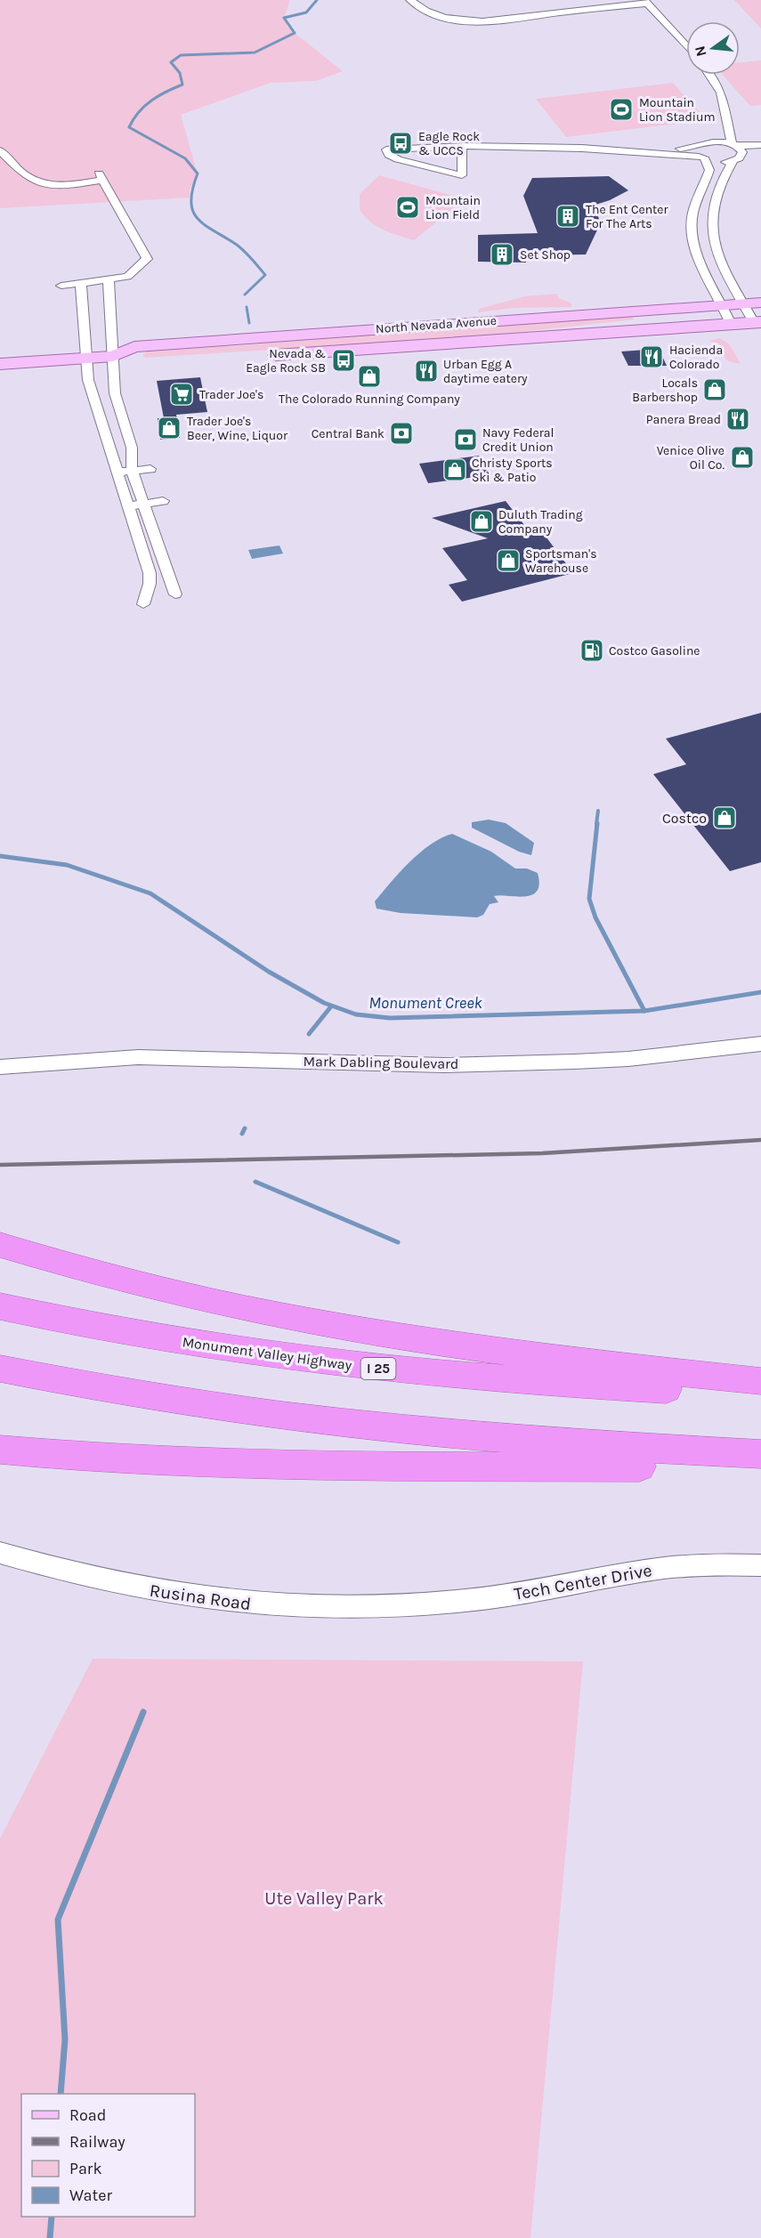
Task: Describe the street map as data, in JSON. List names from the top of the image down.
{
  "streets": {
    "highway": ["Monument Valley Highway", "I 25"],
    "main road": ["North Nevada Avenue"],
    "street": ["Mark Dabling Boulevard", "Tech Center Drive", "Rusina Road"]
  },
  "crossings": [
    ["Tech Center Drive", "Rusina Road"]
  ],
  "water": ["Monument Creek"],
  "parks": ["Ute Valley Park"],
  "places": {
    "sports": ["Mountain Lion Stadium", "Mountain Lion Field"],
    "bus stop": ["Eagle Rock & UCCS", "Nevada & Eagle Rock SB"],
    "building": ["The Ent Center For The Arts", "Set Shop"],
    "restaurant": ["Hacienda Colorado", "Urban Egg A daytime eatery", "Panera Bread"],
    "shop": [
      "The Colorado Running Company",
      "Locals Barbershop",
      "Trader Joe's Beer, Wine, Liquor",
      "Venice Olive Oil Co.",
      "Christy Sports Ski & Patio",
      "Duluth Trading Company",
      "Sportsman's Warehouse",
      "Costco"
    ],
    "supermarket": ["Trader Joe's"],
    "bank": ["Central Bank", "Navy Federal Credit Union"],
    "fuel station": ["Costco Gasoline"]
  },
  "legend": [
    "Road",
    "Railway",
    "Park",
    "Water"
  ],
  "north": "left"
}
